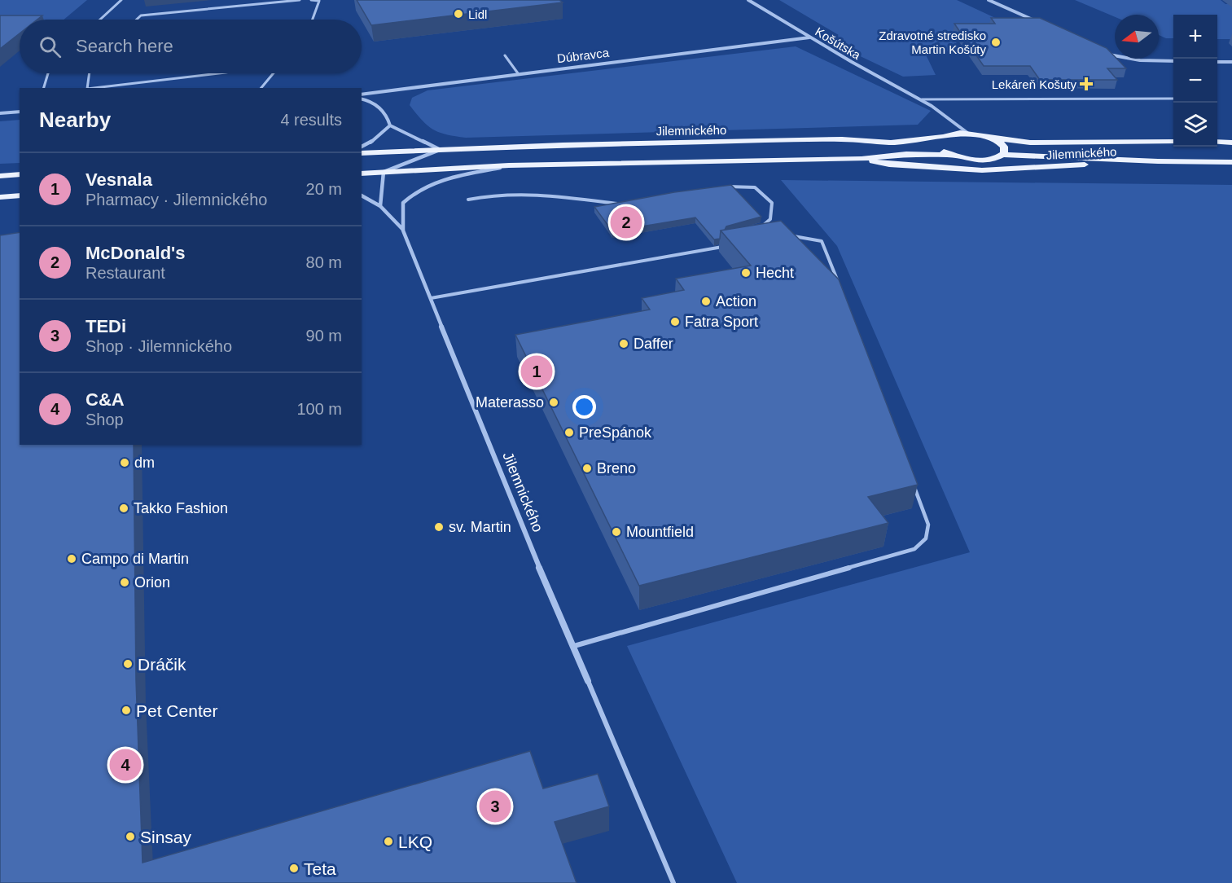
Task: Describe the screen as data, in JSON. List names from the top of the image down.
{
  "streets": {
    "main road": ["Jilemnického"],
    "street": ["Košútska", "Dúbravca"]
  },
  "crossings": [
    ["Košútska", "Dúbravca"],
    ["Košútska", "Jilemnického"]
  ],
  "places": {
    "other": [
      "Lidl",
      "Zdravotné stredisko Martin Košúty",
      "Hecht",
      "Action",
      "Fatra Sport",
      "Daffer",
      "Materasso",
      "PreSpánok",
      "dm",
      "Breno",
      "Takko Fashion",
      "sv. Martin",
      "Mountfield",
      "Campo di Martin",
      "Orion",
      "Dráčik",
      "Pet Center",
      "Sinsay",
      "LKQ",
      "Teta"
    ],
    "health": ["Lekáreň Košuty"]
  },
  "north": "left",
  "page": {
    "map_buttons": ["+", "−"],
    "search": "Search here",
    "heading": ["Nearby", "4 results"],
    "list": [
      {
        "mark": "1",
        "name": "Vesnala",
        "note": "Pharmacy · Jilemnického",
        "value": "20 m"
      },
      {
        "mark": "2",
        "name": "McDonald's",
        "note": "Restaurant",
        "value": "80 m"
      },
      {
        "mark": "3",
        "name": "TEDi",
        "note": "Shop · Jilemnického",
        "value": "90 m"
      },
      {
        "mark": "4",
        "name": "C&A",
        "note": "Shop",
        "value": "100 m"
      }
    ],
    "pins": [
      "2",
      "1",
      "4",
      "3"
    ]
  }
}
